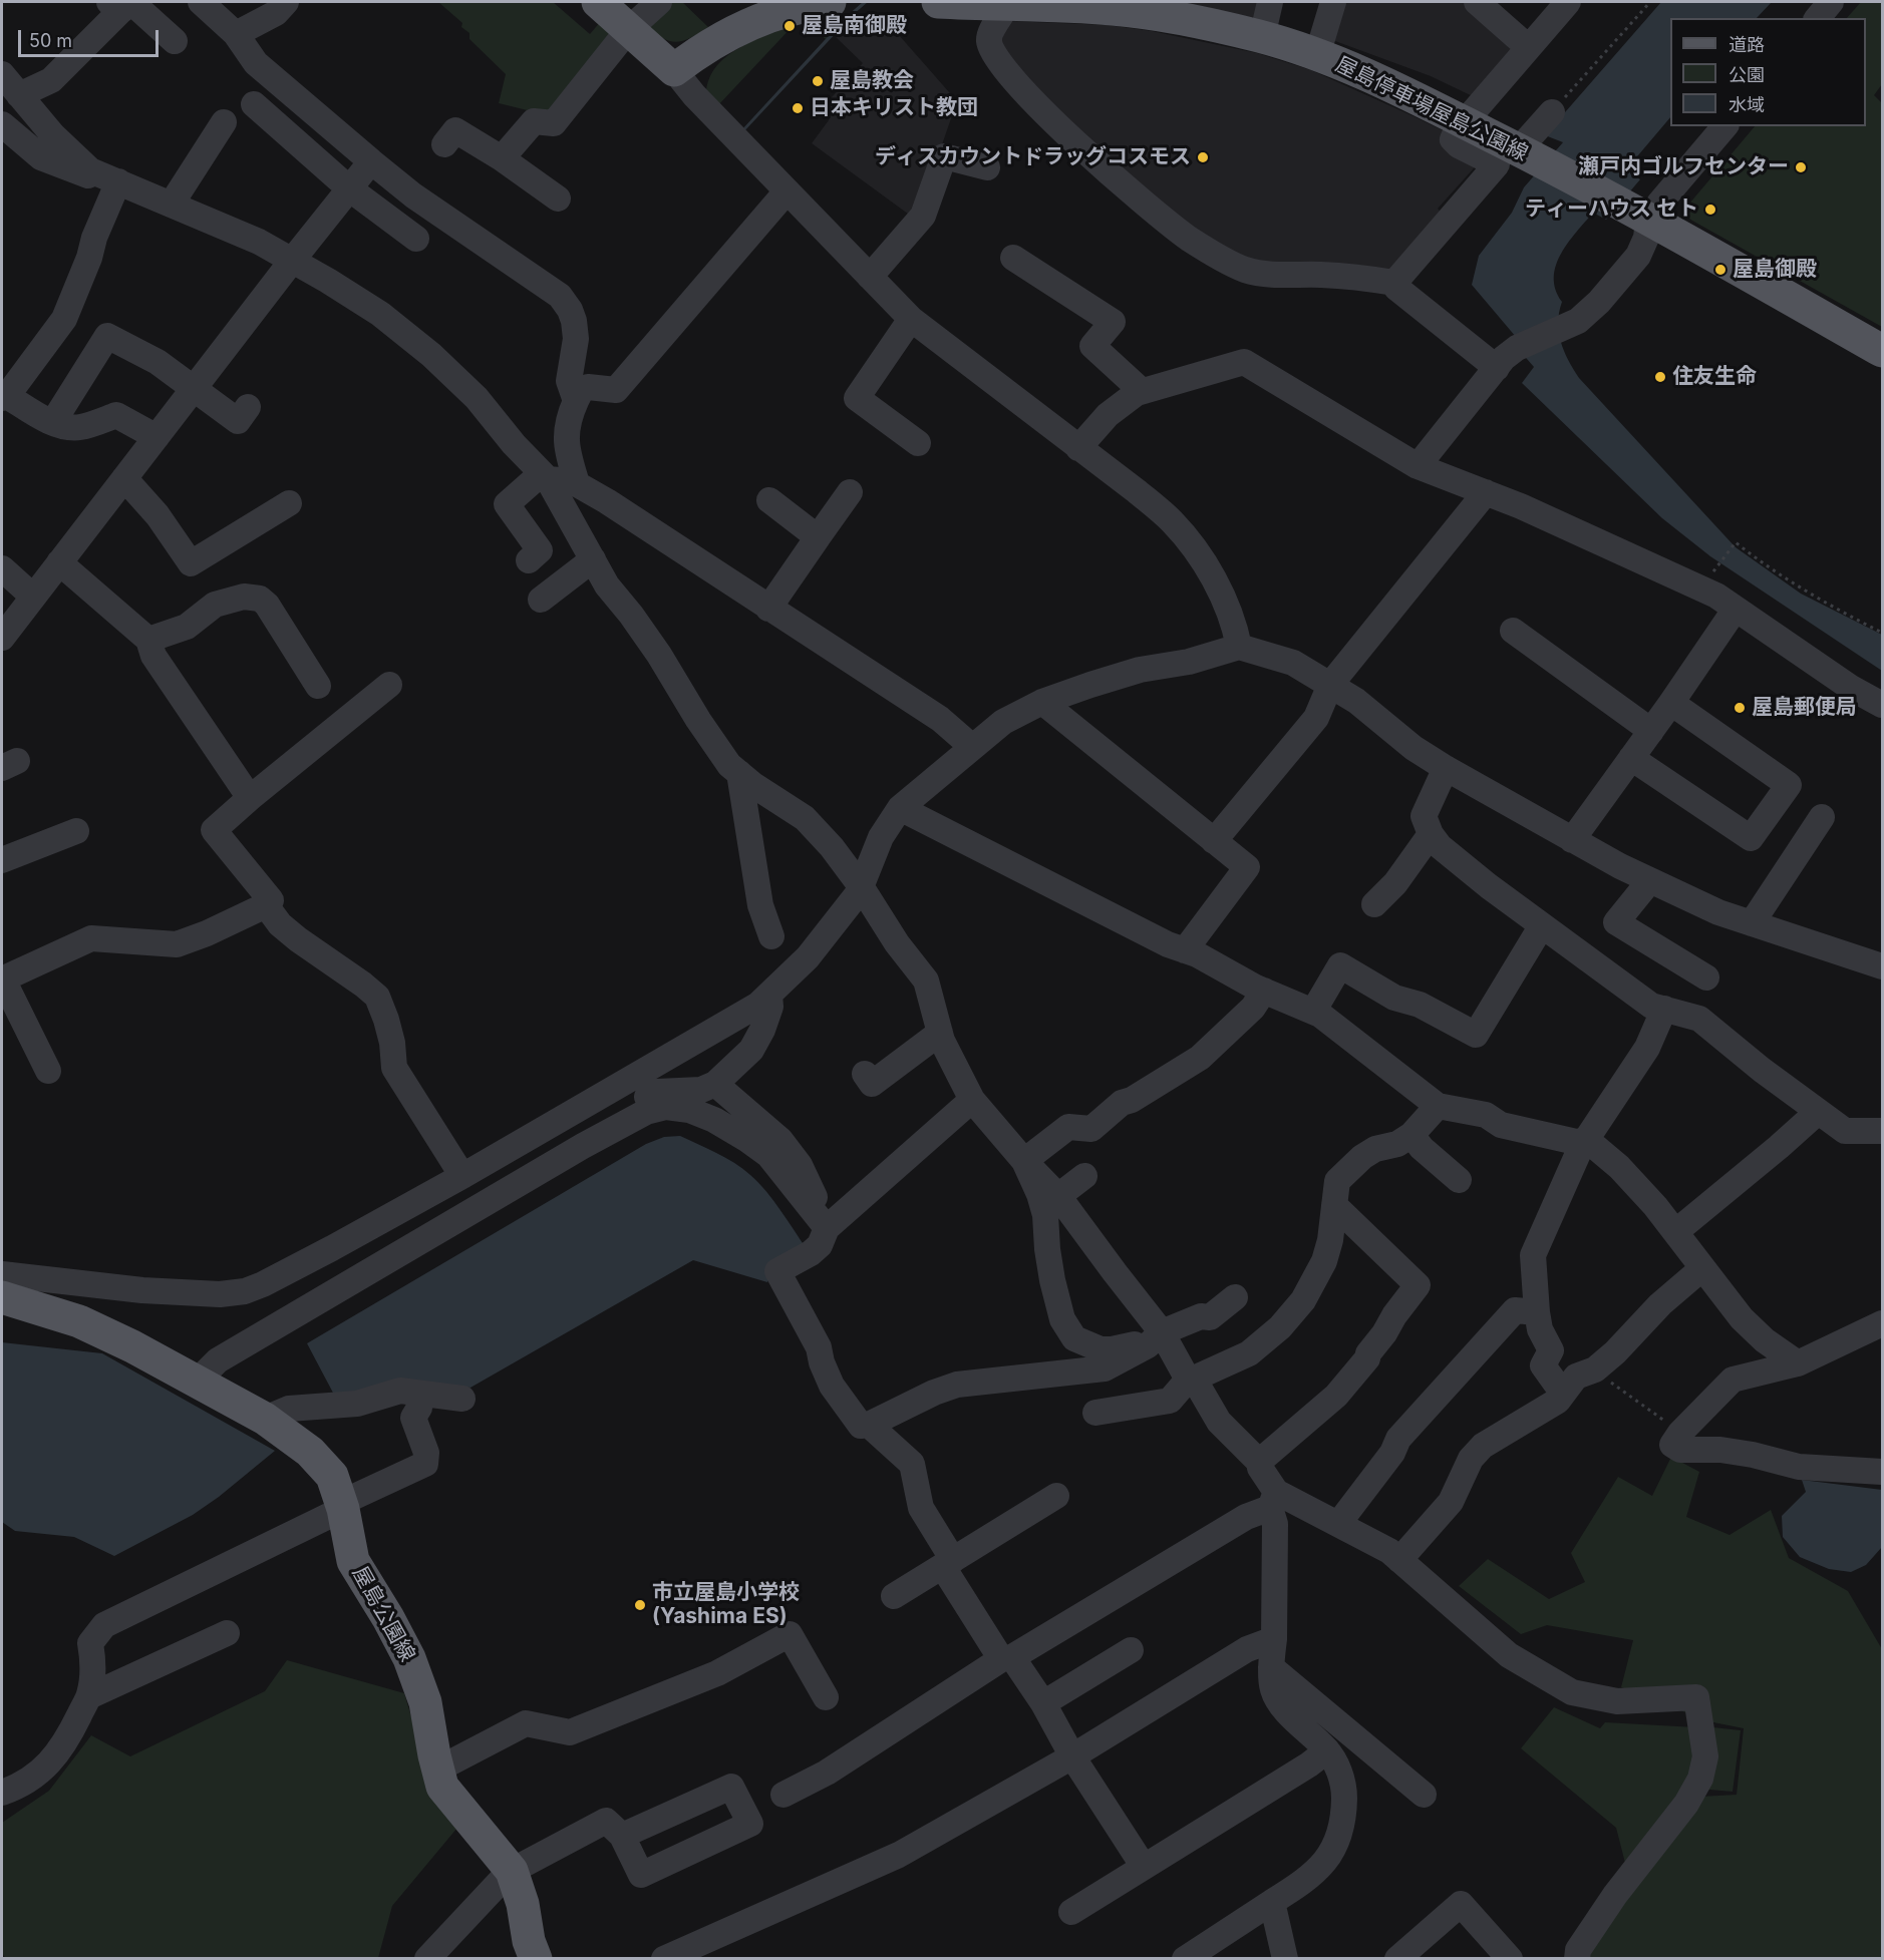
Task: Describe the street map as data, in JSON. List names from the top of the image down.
{
  "streets": {
    "main road": ["屋島停車場屋島公園線", "屋島公園線"]
  },
  "places": [
    "屋島南御殿",
    "屋島教会",
    "日本キリスト教団",
    "ディスカウントドラッグコスモス",
    "瀬戸内ゴルフセンター",
    "ティーハウス セト",
    "屋島御殿",
    "住友生命",
    "屋島郵便局",
    "市立屋島小学校 (Yashima ES)"
  ],
  "legend": ["道路", "公園", "水域"],
  "scale_bar": "50 m"
}
